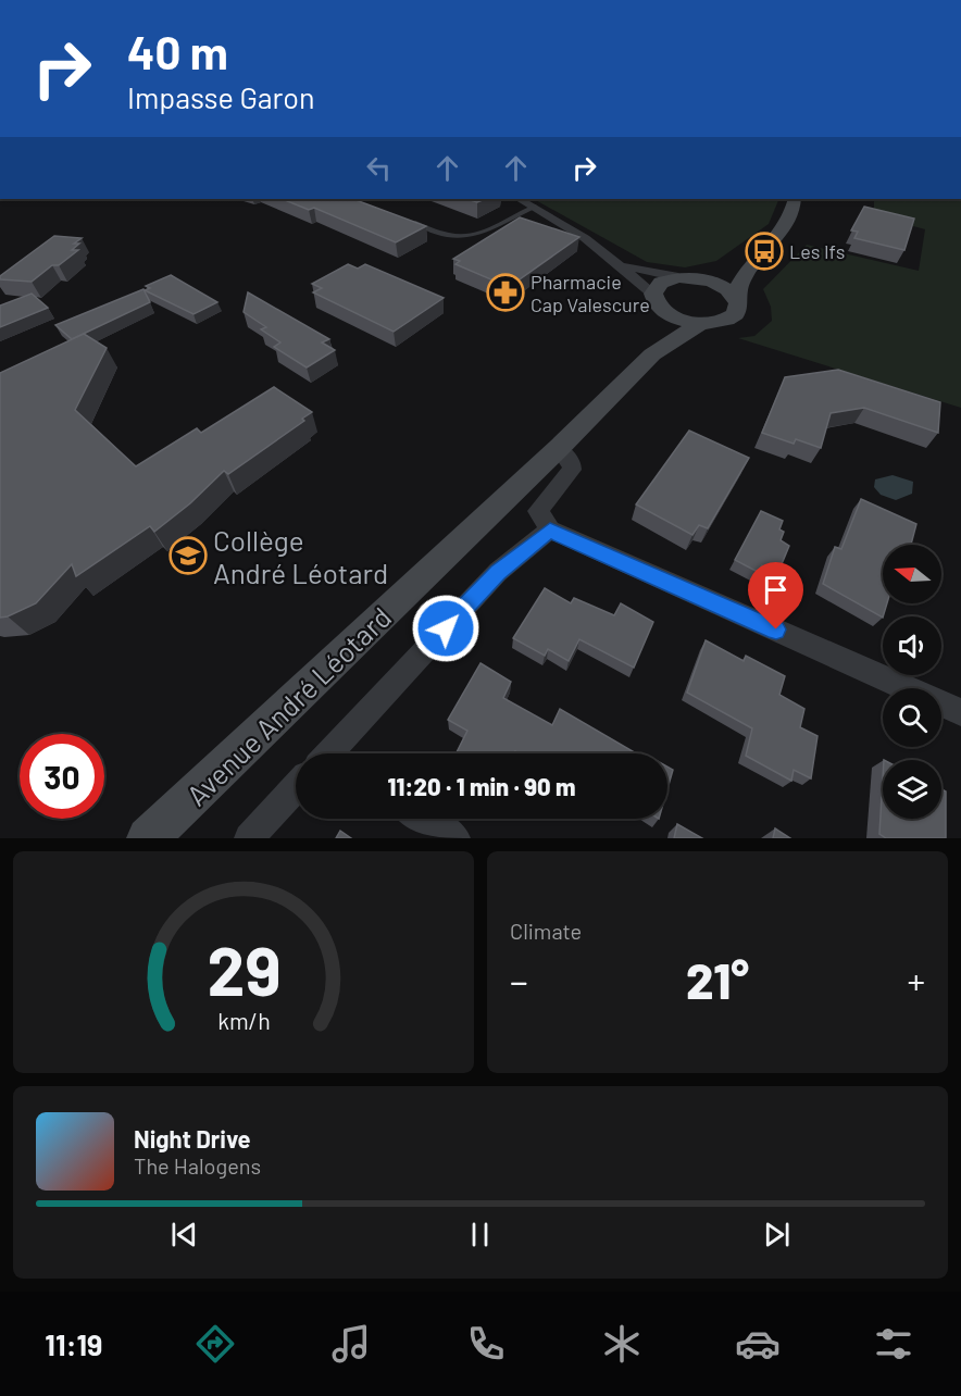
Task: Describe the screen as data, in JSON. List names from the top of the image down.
{
  "streets": {
    "main road": ["Avenue André Léotard"]
  },
  "places": {
    "bus stop": ["Les Ifs"],
    "pharmacy": ["Pharmacie Cap Valescure"],
    "school or university": ["Collège André Léotard"]
  },
  "north": "left",
  "page": {
    "turn": ["40 m", "Impasse Garon"],
    "limit": "30",
    "trip": "11:20 · 1 min · 90 m",
    "tile": "Climate",
    "heat": ["−", "21°", "+"],
    "song": ["Night Drive", "The Halogens"],
    "tabs": "11:19",
    "gauge": ["29", "km/h"]
  }
}
